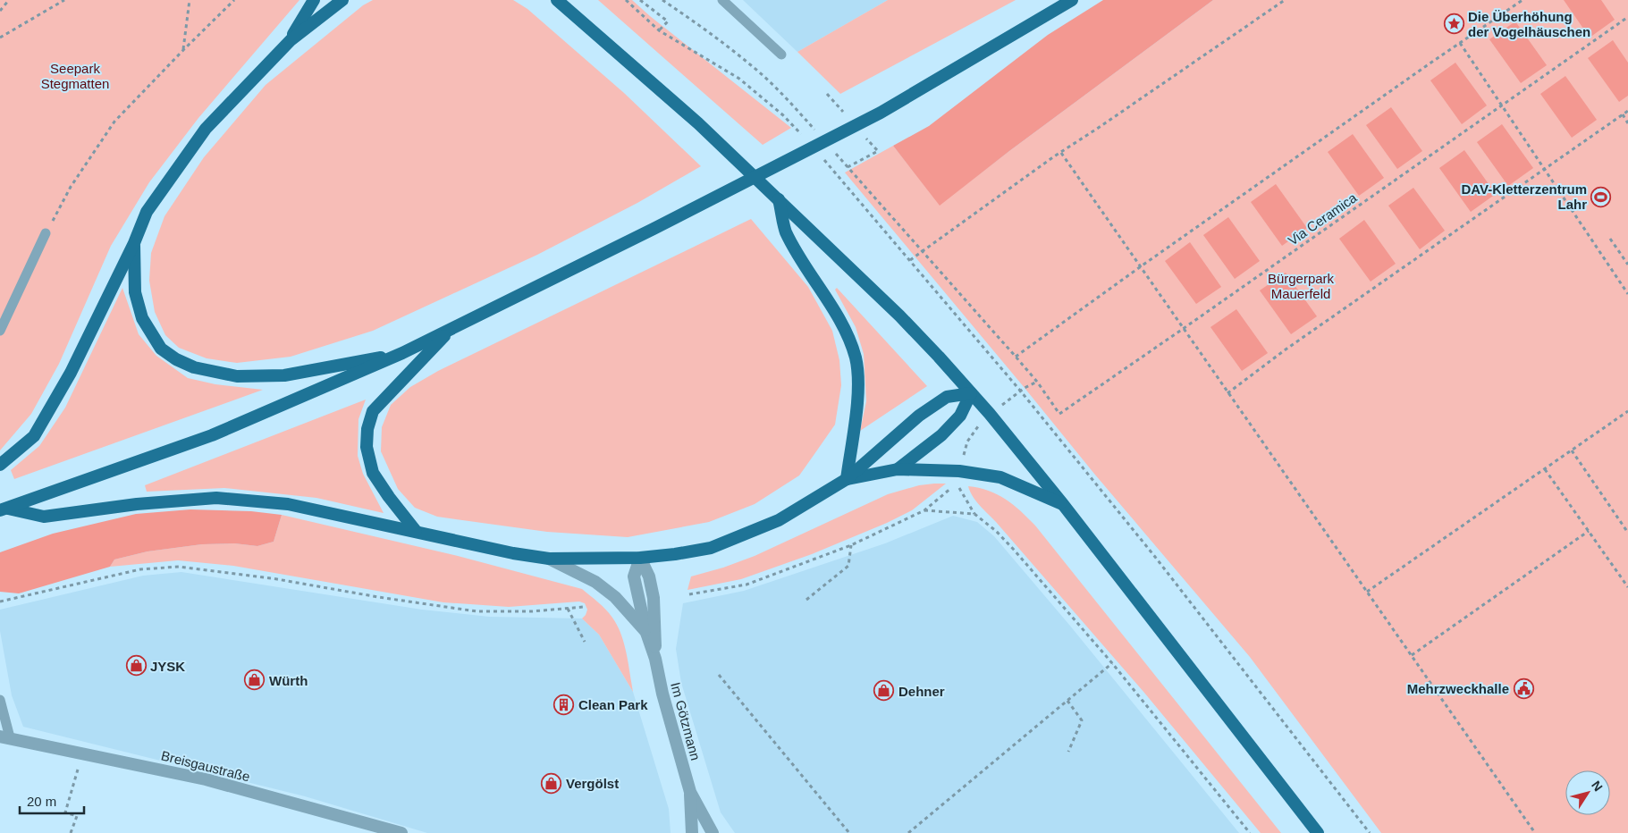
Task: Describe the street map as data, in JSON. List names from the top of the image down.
{
  "streets": {
    "street": ["Im Götzmann", "Breisgaustraße"],
    "path": ["Via Ceramica"]
  },
  "parks": ["Seepark Stegmatten", "Bürgerpark Mauerfeld"],
  "places": {
    "place": ["Die Überhöhung der Vogelhäuschen"],
    "sports": ["DAV-Kletterzentrum Lahr"],
    "shop": [
      "JYSK",
      "Würth",
      "Dehner",
      "Vergölst"
    ],
    "public building": ["Mehrzweckhalle"],
    "building": ["Clean Park"]
  },
  "scale_bar": "20 m",
  "north": "top right"
}
